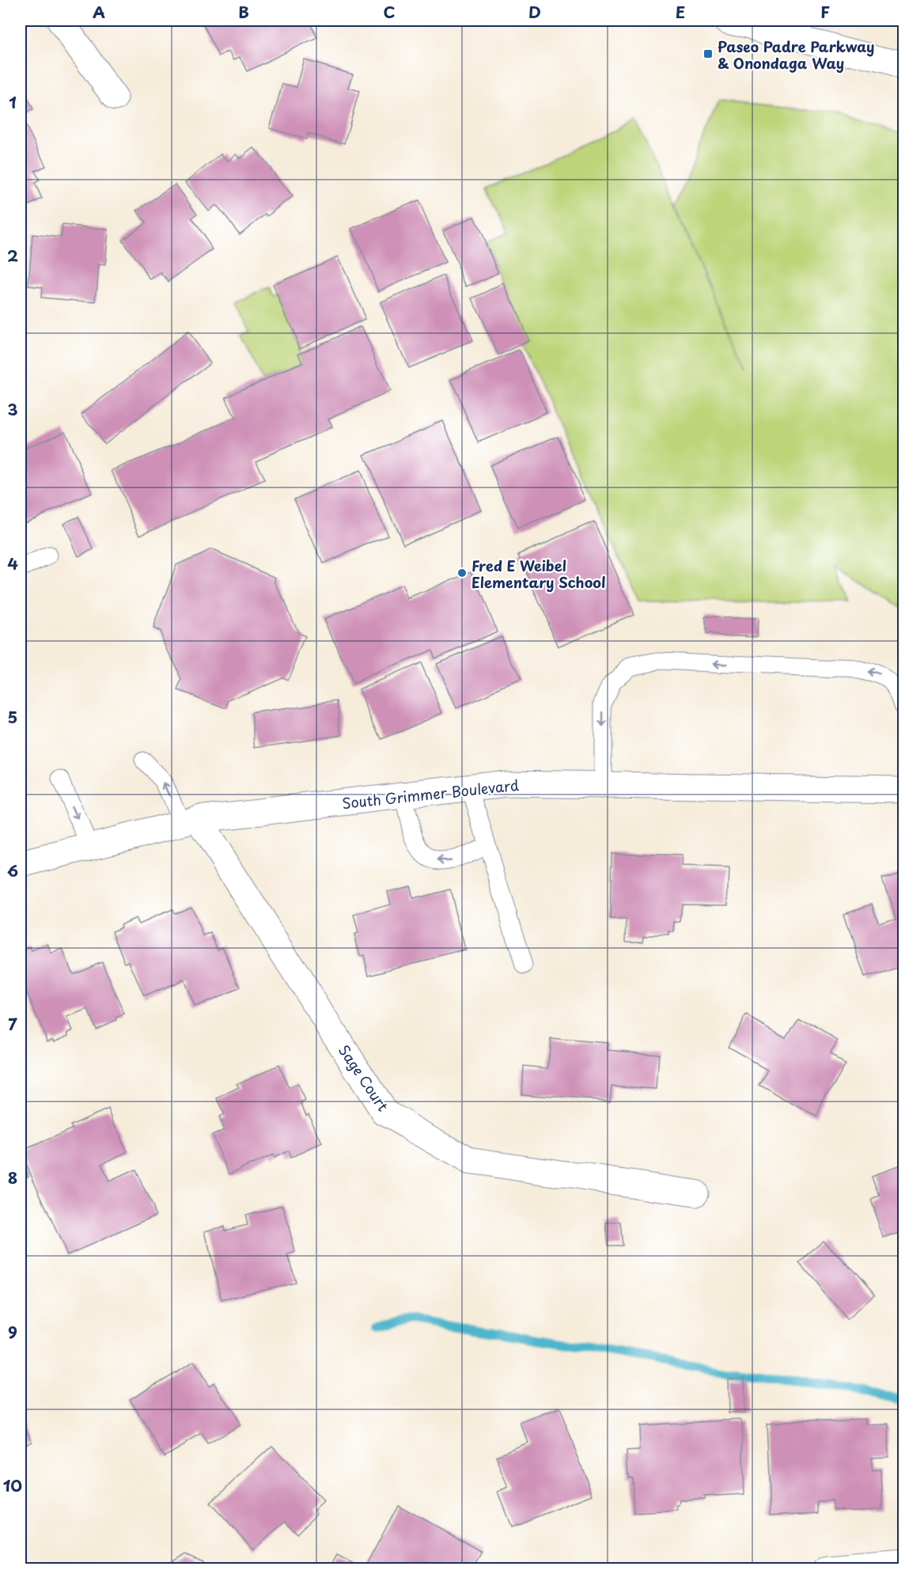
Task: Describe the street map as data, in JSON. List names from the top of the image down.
{
  "streets": {
    "street": ["South Grimmer Boulevard", "Sage Court"]
  },
  "crossings": [
    ["South Grimmer Boulevard", "Sage Court"]
  ],
  "places": {
    "transit": ["Paseo Padre Parkway & Onondaga Way"],
    "other": ["Fred E Weibel Elementary School"]
  },
  "grid": {
    "columns": [
      "A",
      "B",
      "C",
      "D",
      "E",
      "F"
    ],
    "rows": [
      "1",
      "2",
      "3",
      "4",
      "5",
      "6",
      "7",
      "8",
      "9",
      "10"
    ]
  }
}
